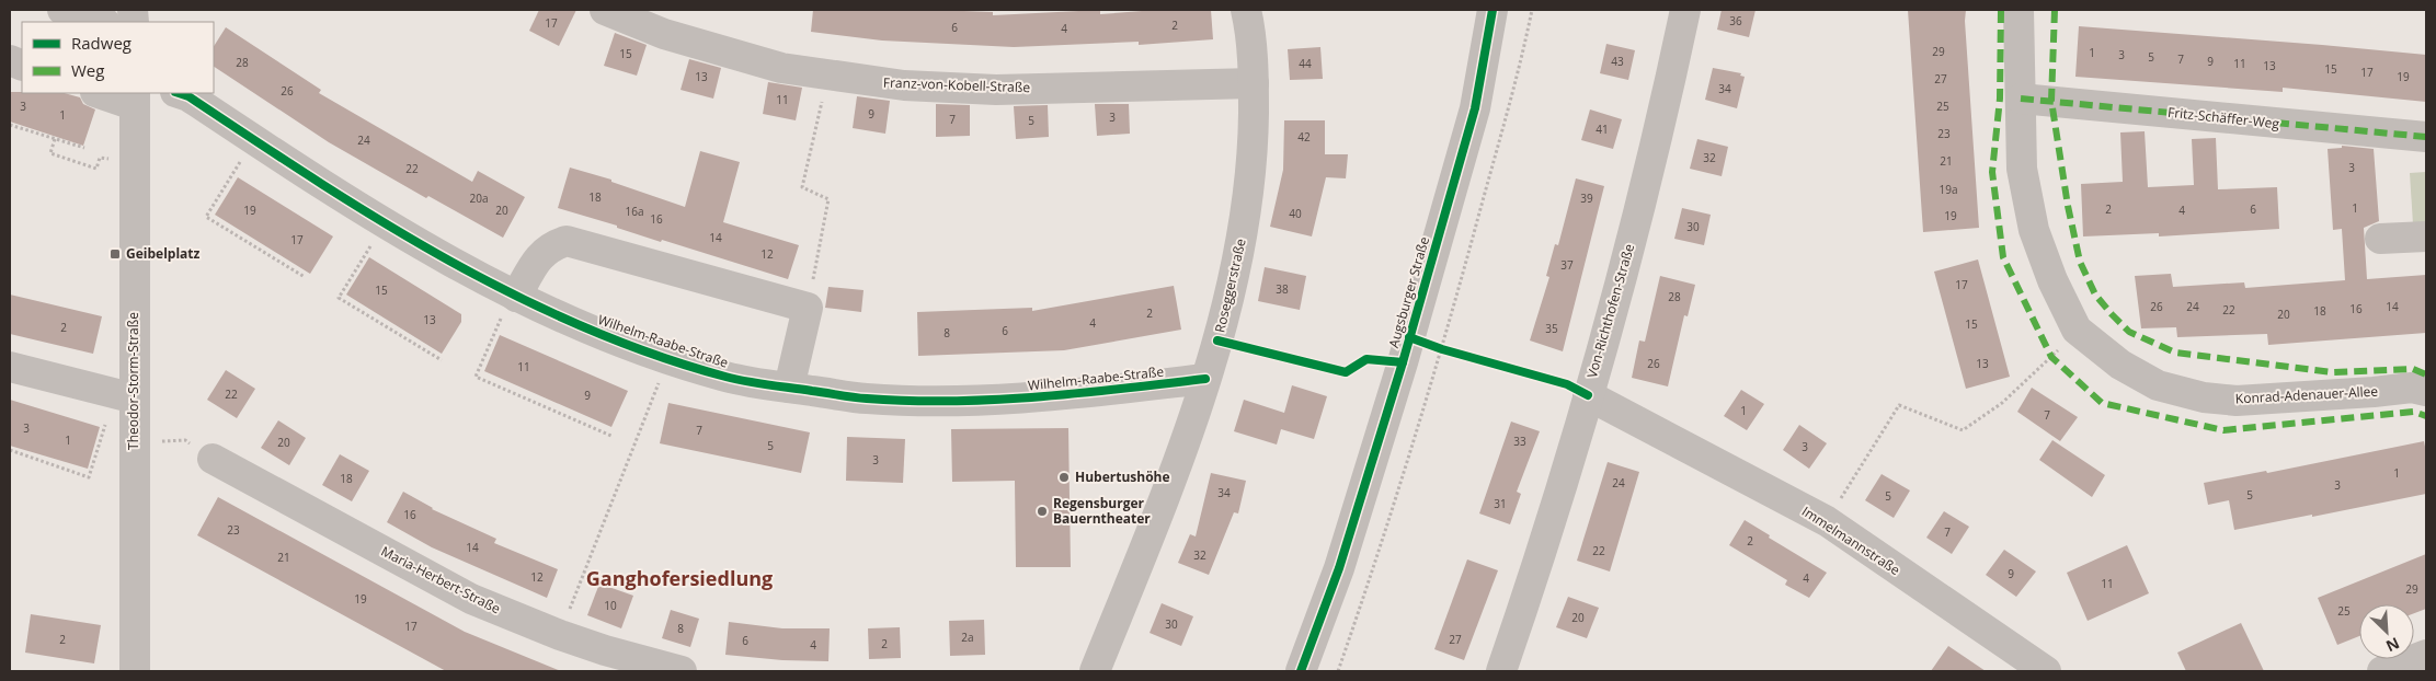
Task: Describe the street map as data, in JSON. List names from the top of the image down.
{
  "streets": {
    "street": [
      "Franz-von-Kobell-Straße",
      "Fritz-Schäffer-Weg",
      "Roseggerstraße",
      "Augsburger Straße",
      "Von-Richthofen-Straße",
      "Wilhelm-Raabe-Straße",
      "Theodor-Storm-Straße",
      "Konrad-Adenauer-Allee",
      "Immelmannstraße",
      "Maria-Herbert-Straße"
    ]
  },
  "crossings": [
    ["Franz-von-Kobell-Straße", "Roseggerstraße"],
    ["Fritz-Schäffer-Weg", "Konrad-Adenauer-Allee"],
    ["Roseggerstraße", "Wilhelm-Raabe-Straße"],
    ["Von-Richthofen-Straße", "Immelmannstraße"]
  ],
  "districts": ["Ganghofersiedlung"],
  "places": {
    "transit": ["Geibelplatz"],
    "other": ["Hubertushöhe", "Regensburger Bauerntheater"]
  },
  "house_numbers": [
    "36",
    "17",
    "2",
    "6",
    "4",
    "29",
    "1",
    "15",
    "3",
    "5",
    "7",
    "43",
    "9",
    "28",
    "44",
    "11",
    "13",
    "15",
    "17",
    "13",
    "19",
    "27",
    "34",
    "26",
    "11",
    "3",
    "25",
    "9",
    "1",
    "3",
    "7",
    "5",
    "41",
    "23",
    "42",
    "24",
    "32",
    "21",
    "3",
    "22",
    "19a",
    "18",
    "20a",
    "39",
    "1",
    "2",
    "6",
    "19",
    "20",
    "4",
    "16a",
    "40",
    "19",
    "16",
    "30",
    "14",
    "17",
    "12",
    "37",
    "17",
    "38",
    "15",
    "28",
    "26",
    "24",
    "14",
    "16",
    "22",
    "18",
    "2",
    "20",
    "13",
    "4",
    "15",
    "2",
    "35",
    "6",
    "8",
    "26",
    "13",
    "11",
    "22",
    "9",
    "1",
    "7",
    "3",
    "7",
    "1",
    "33",
    "20",
    "5",
    "3",
    "3",
    "1",
    "18",
    "24",
    "3",
    "34",
    "5",
    "5",
    "31",
    "16",
    "23",
    "7",
    "2",
    "14",
    "22",
    "32",
    "21",
    "9",
    "12",
    "4",
    "11",
    "29",
    "19",
    "10",
    "25",
    "20",
    "30",
    "17",
    "8",
    "2a",
    "2",
    "27",
    "6",
    "2",
    "4"
  ],
  "legend": ["Radweg", "Weg"],
  "north": "bottom right"
}
